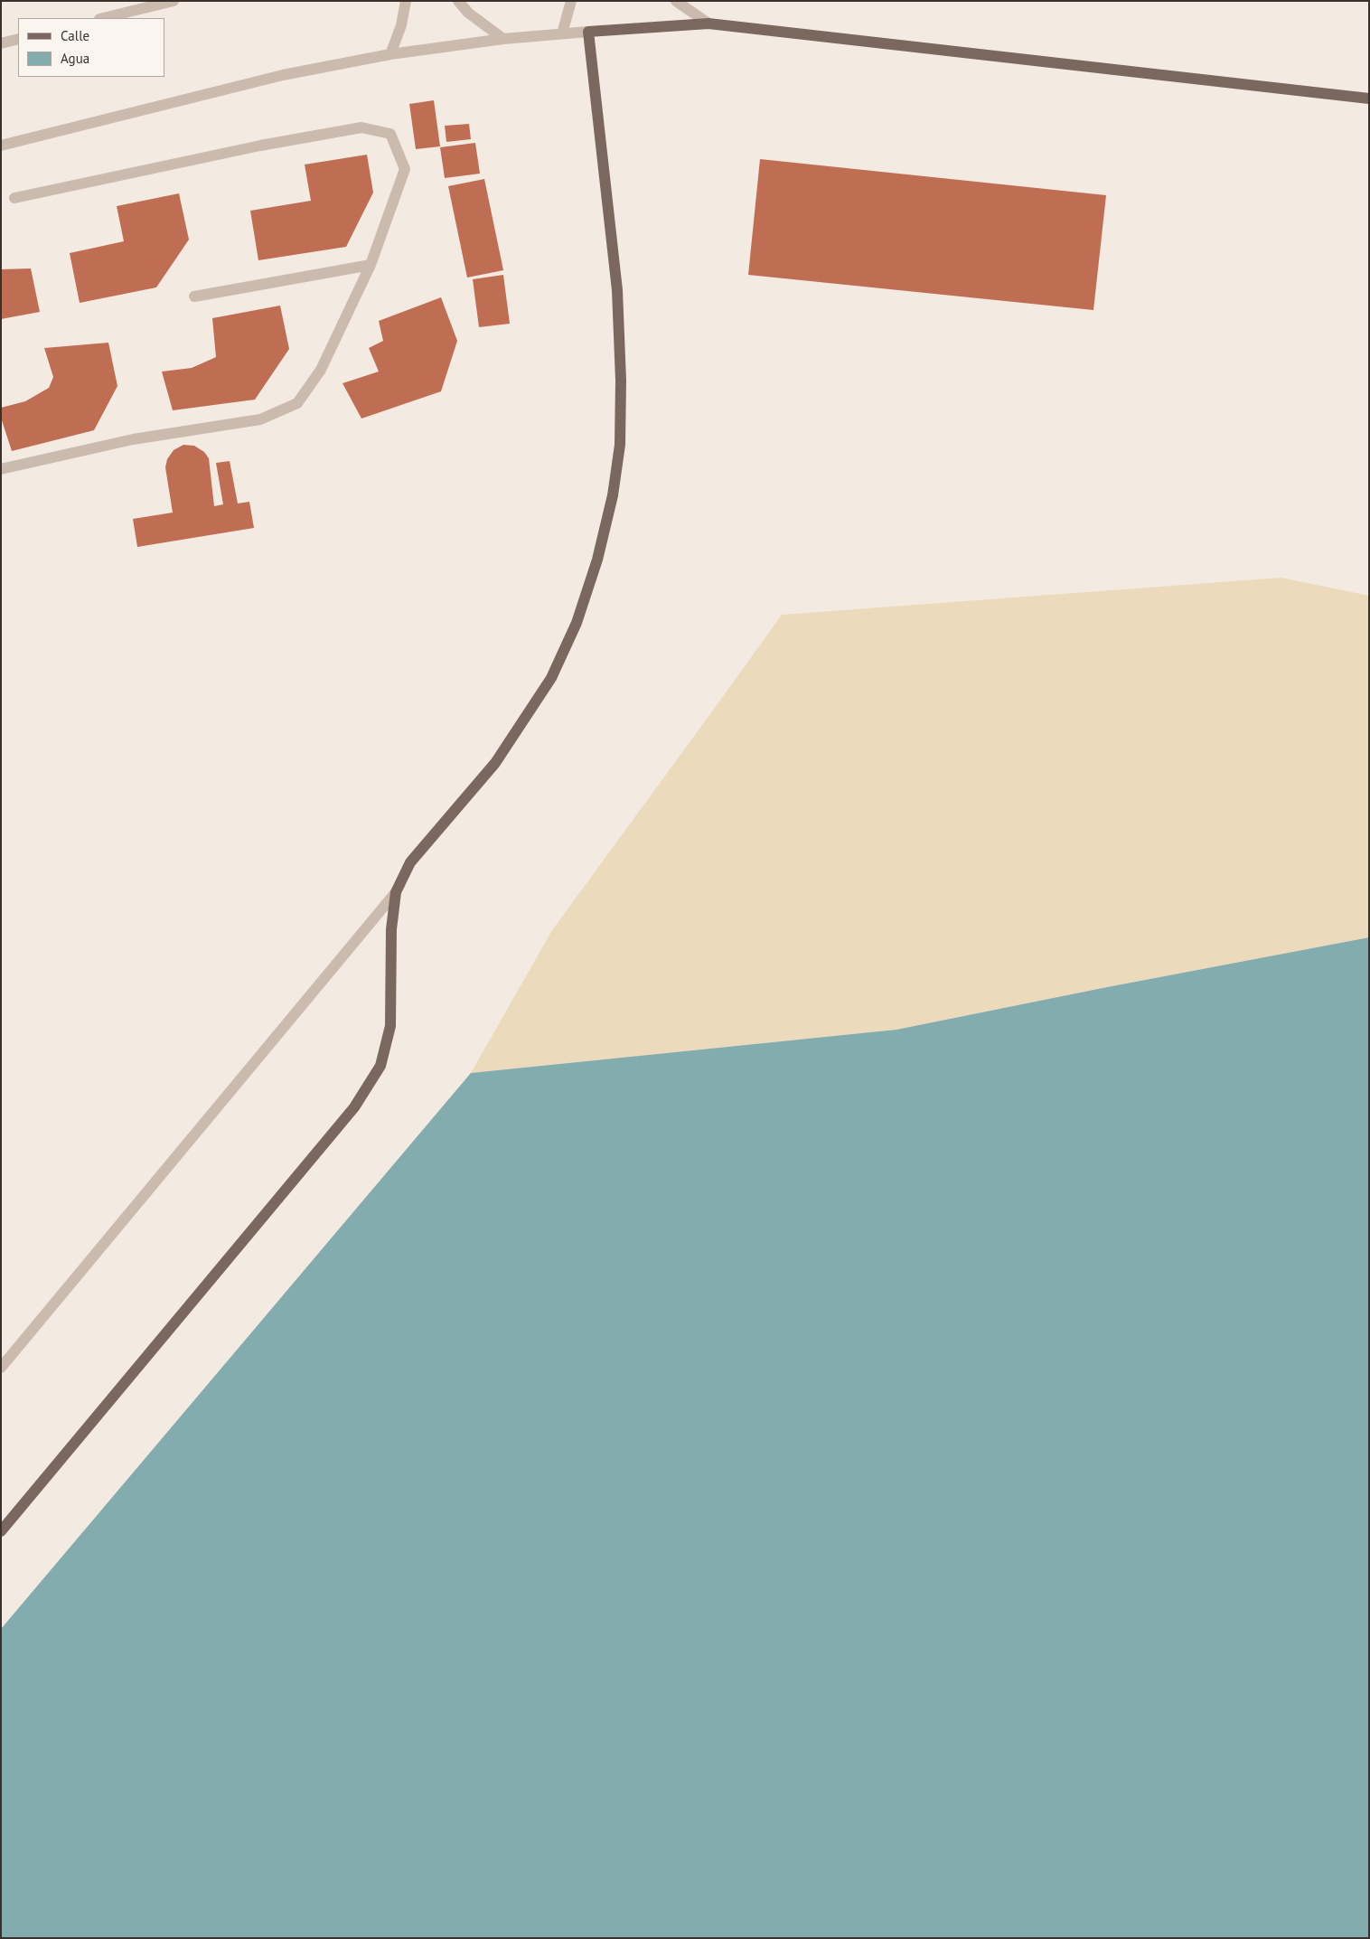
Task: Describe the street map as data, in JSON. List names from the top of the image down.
{
  "legend": ["Calle", "Agua"]
}
